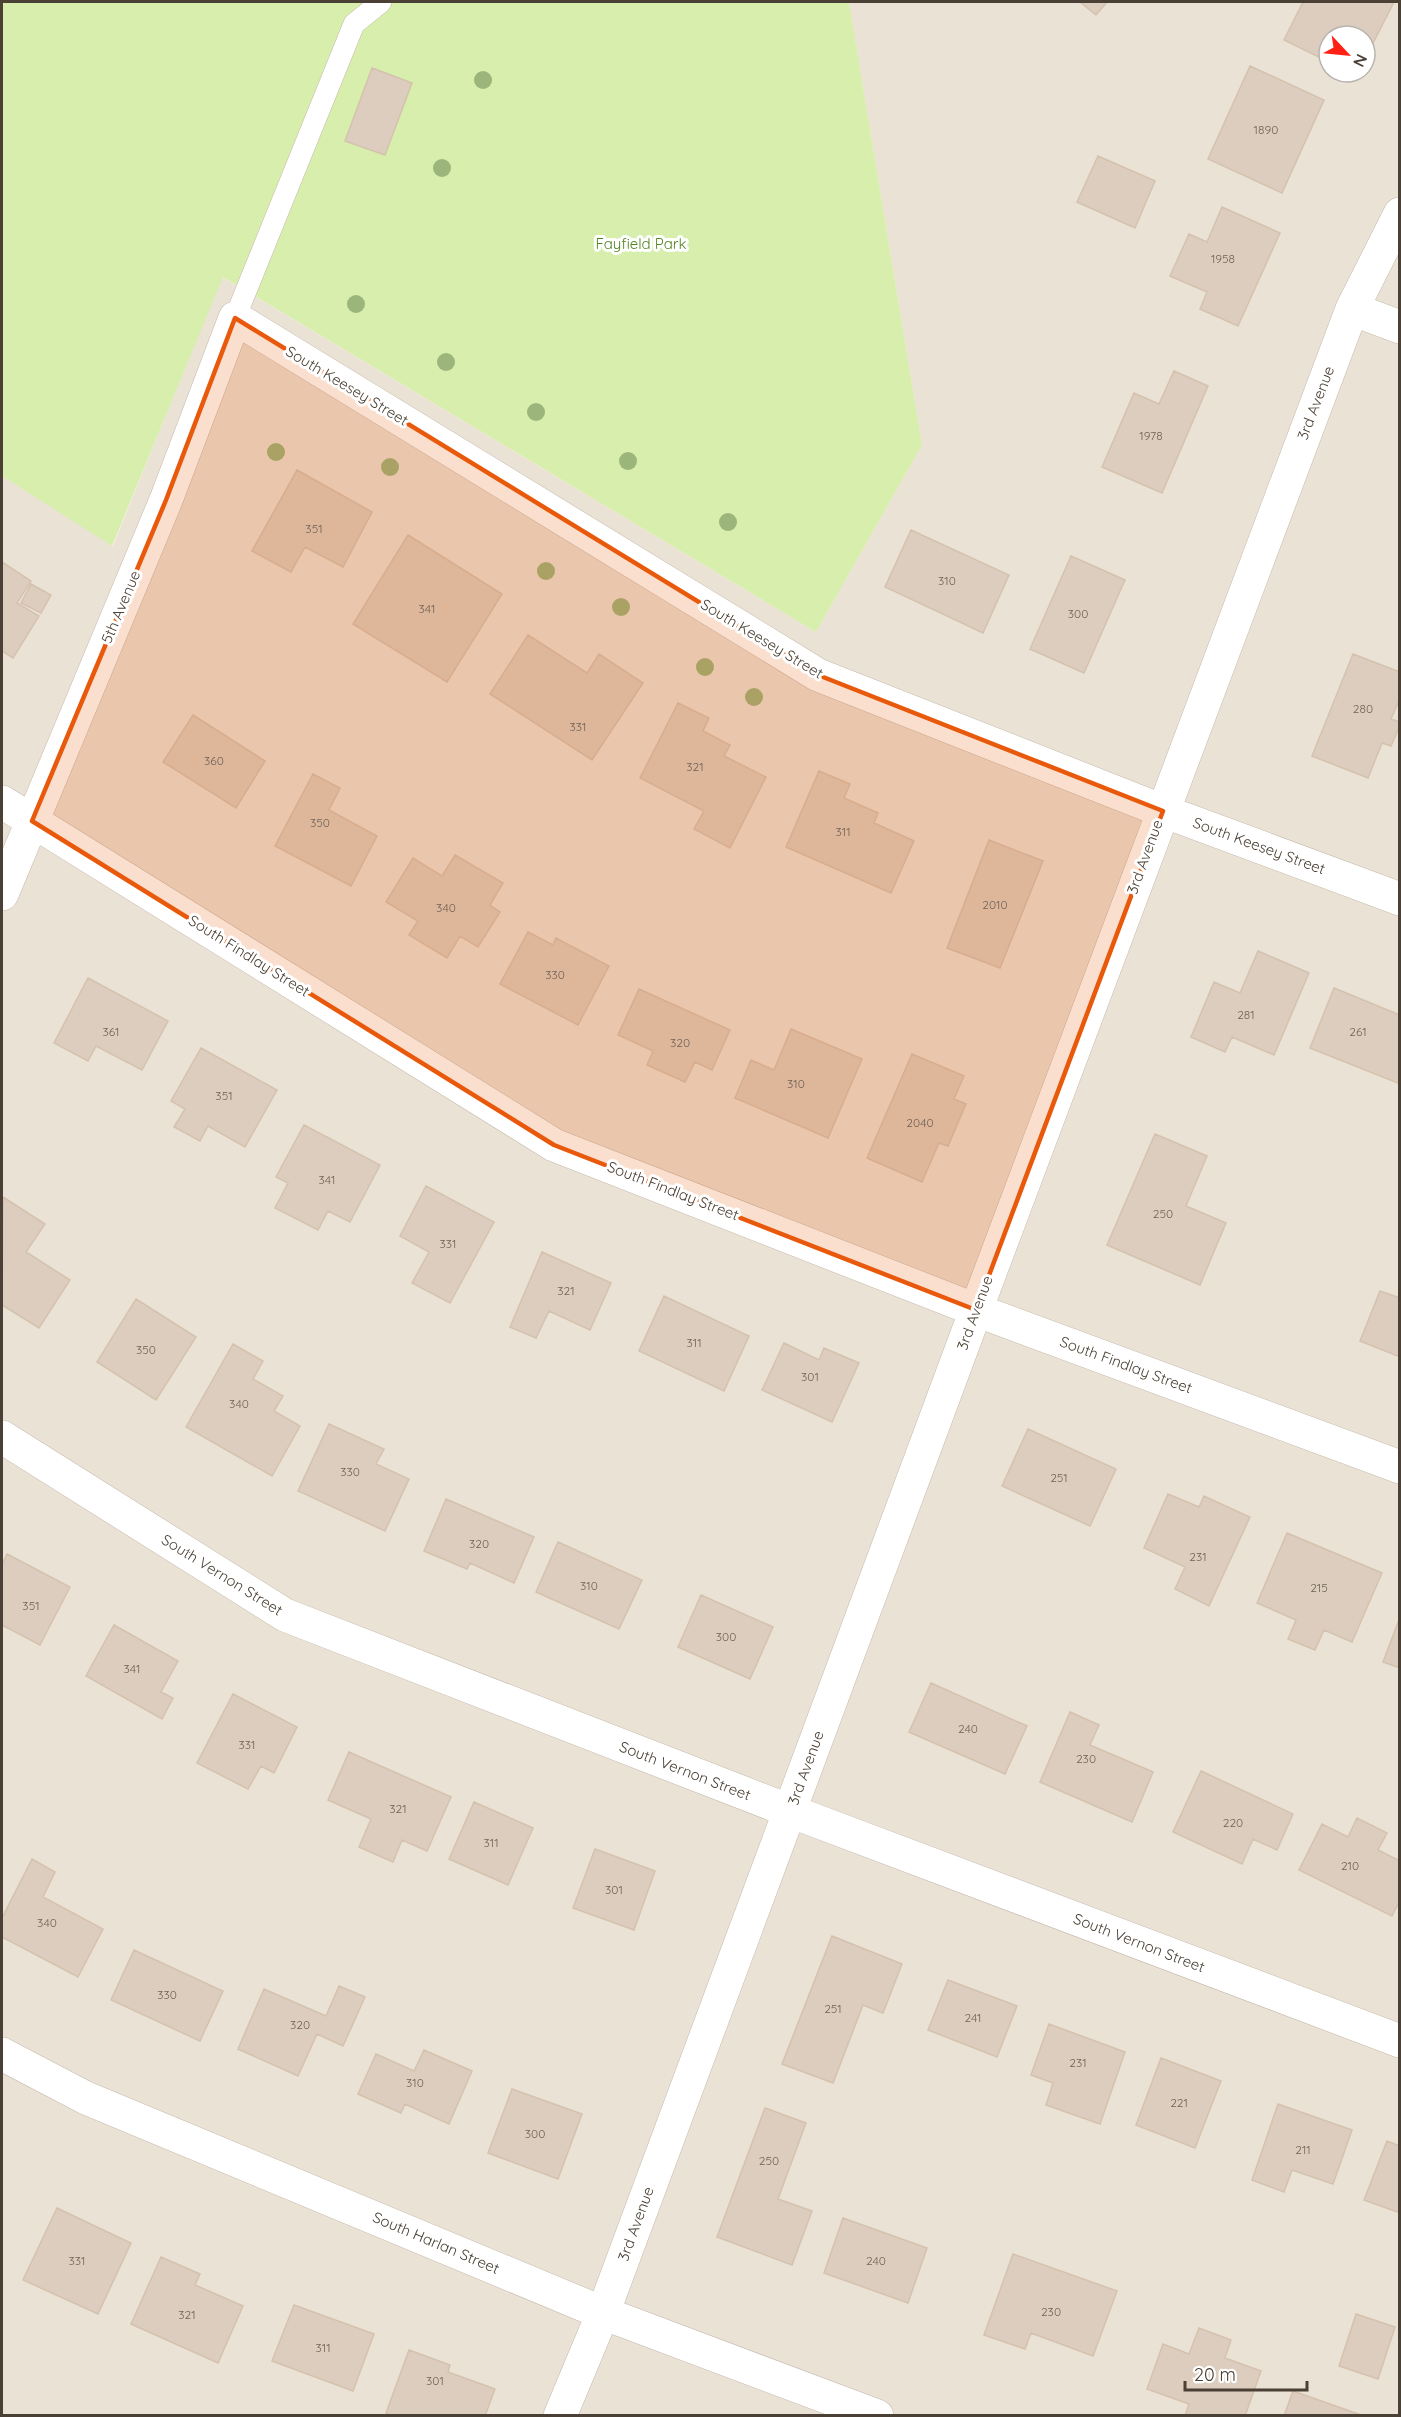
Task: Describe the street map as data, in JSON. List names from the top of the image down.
{
  "streets": {
    "street": [
      "South Keesey Street",
      "3rd Avenue",
      "5th Avenue",
      "South Findlay Street",
      "South Vernon Street",
      "South Harlan Street"
    ]
  },
  "crossings": [
    ["South Keesey Street", "3rd Avenue"],
    ["South Keesey Street", "5th Avenue"],
    ["3rd Avenue", "South Findlay Street"],
    ["3rd Avenue", "South Vernon Street"],
    ["3rd Avenue", "South Harlan Street"],
    ["5th Avenue", "South Findlay Street"]
  ],
  "parks": ["Fayfield Park"],
  "house_numbers": [
    "1890",
    "1958",
    "1978",
    "351",
    "310",
    "341",
    "300",
    "280",
    "331",
    "360",
    "321",
    "350",
    "311",
    "2010",
    "340",
    "330",
    "281",
    "361",
    "261",
    "320",
    "310",
    "351",
    "2040",
    "341",
    "250",
    "331",
    "321",
    "311",
    "350",
    "301",
    "340",
    "330",
    "251",
    "320",
    "231",
    "310",
    "215",
    "351",
    "300",
    "341",
    "240",
    "331",
    "230",
    "321",
    "220",
    "311",
    "210",
    "301",
    "340",
    "330",
    "251",
    "241",
    "320",
    "231",
    "310",
    "221",
    "300",
    "211",
    "250",
    "331",
    "240",
    "230",
    "321",
    "311",
    "301"
  ],
  "scale_bar": "20 m",
  "north": "bottom right"
}
